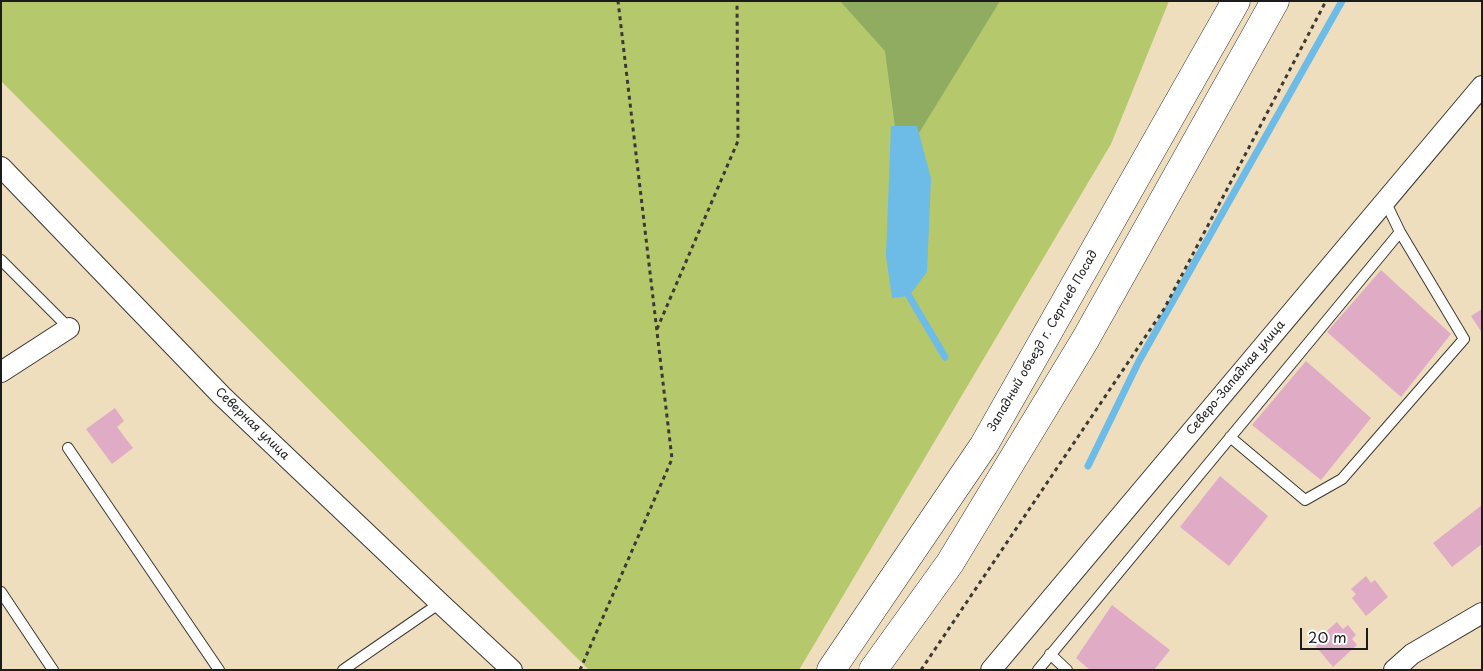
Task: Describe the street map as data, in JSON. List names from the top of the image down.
{
  "streets": {
    "main road": ["Западный объезд г. Сергиев Посад"],
    "street": ["Северо-Западная улица", "Северная улица"]
  },
  "scale_bar": "20 m"
}
